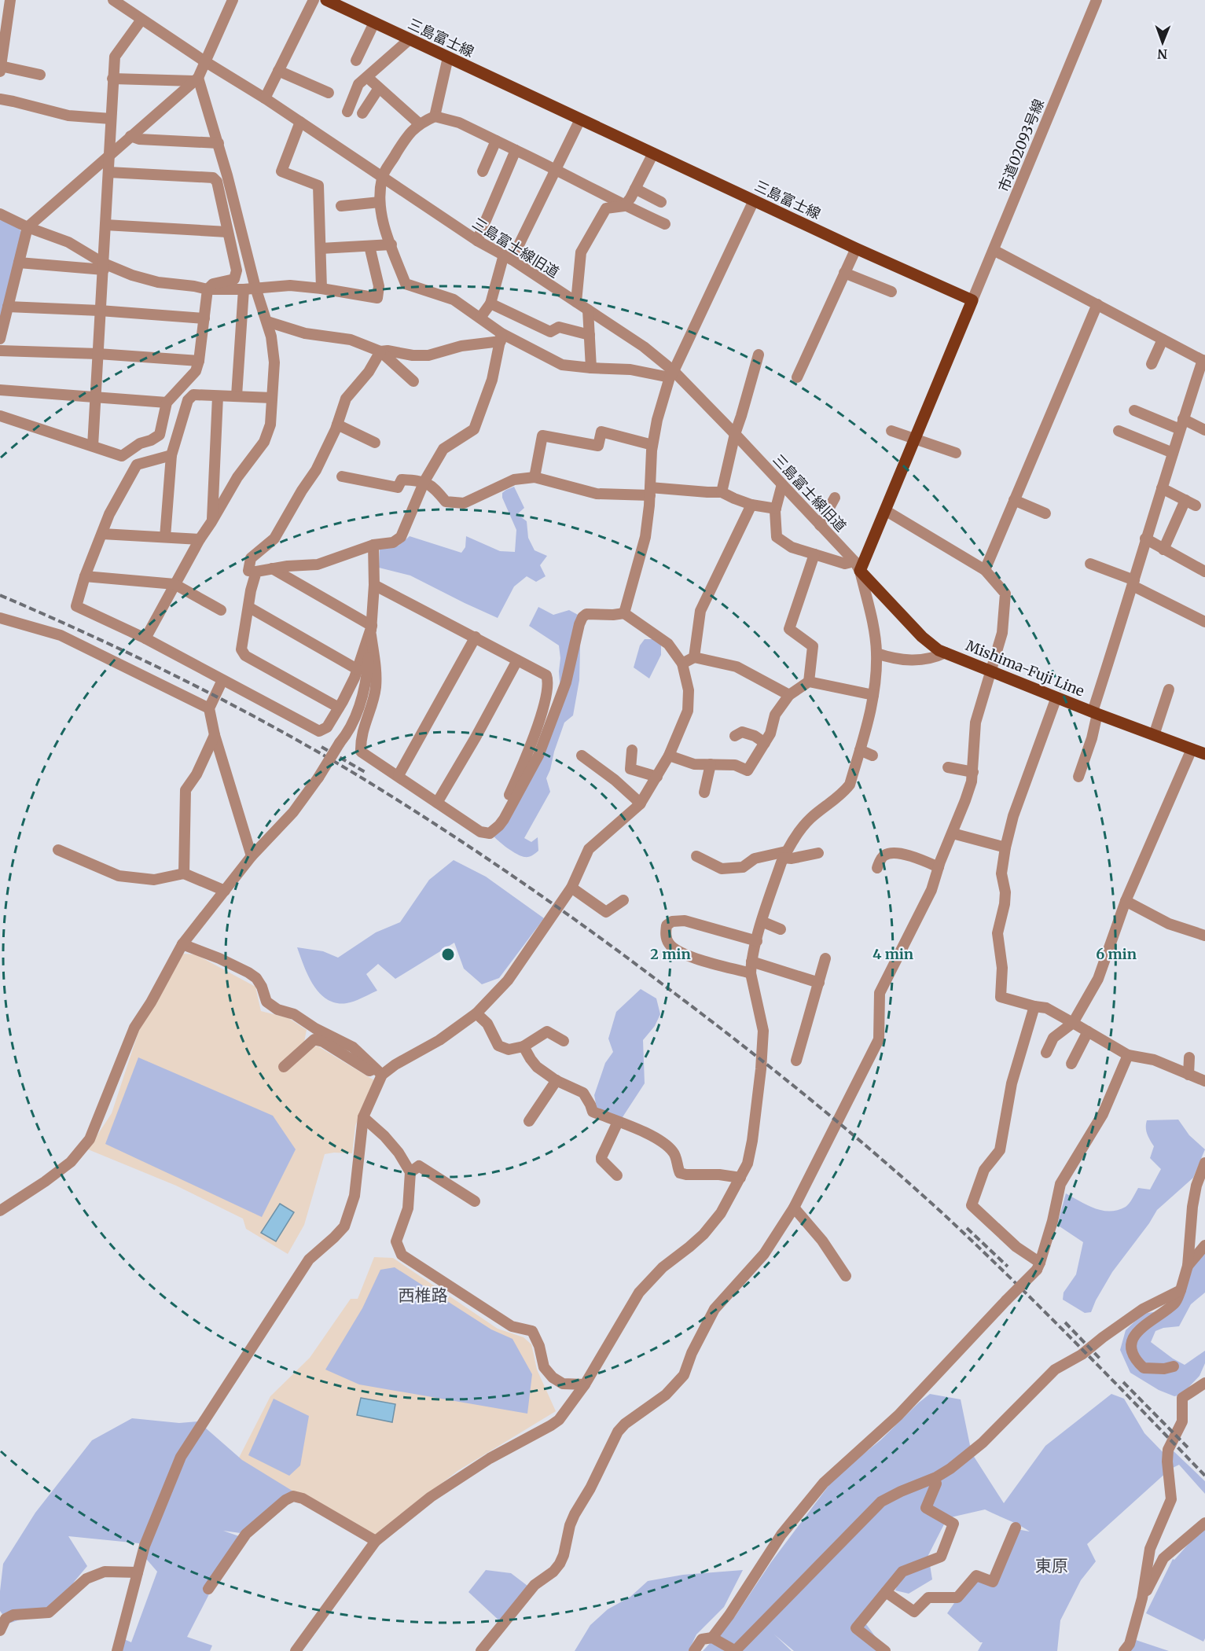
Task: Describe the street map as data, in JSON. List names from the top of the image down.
{
  "streets": {
    "main road": ["三島富士線", "Mishima-Fuji Line"],
    "street": ["市道02093号線", "三島富士線旧道"]
  },
  "crossings": [
    ["三島富士線", "市道02093号線"],
    ["三島富士線旧道", "Mishima-Fuji Line"]
  ],
  "districts": ["西椎路", "東原"],
  "north": "bottom",
  "rings": ["2 min", "4 min", "6 min"]
}
